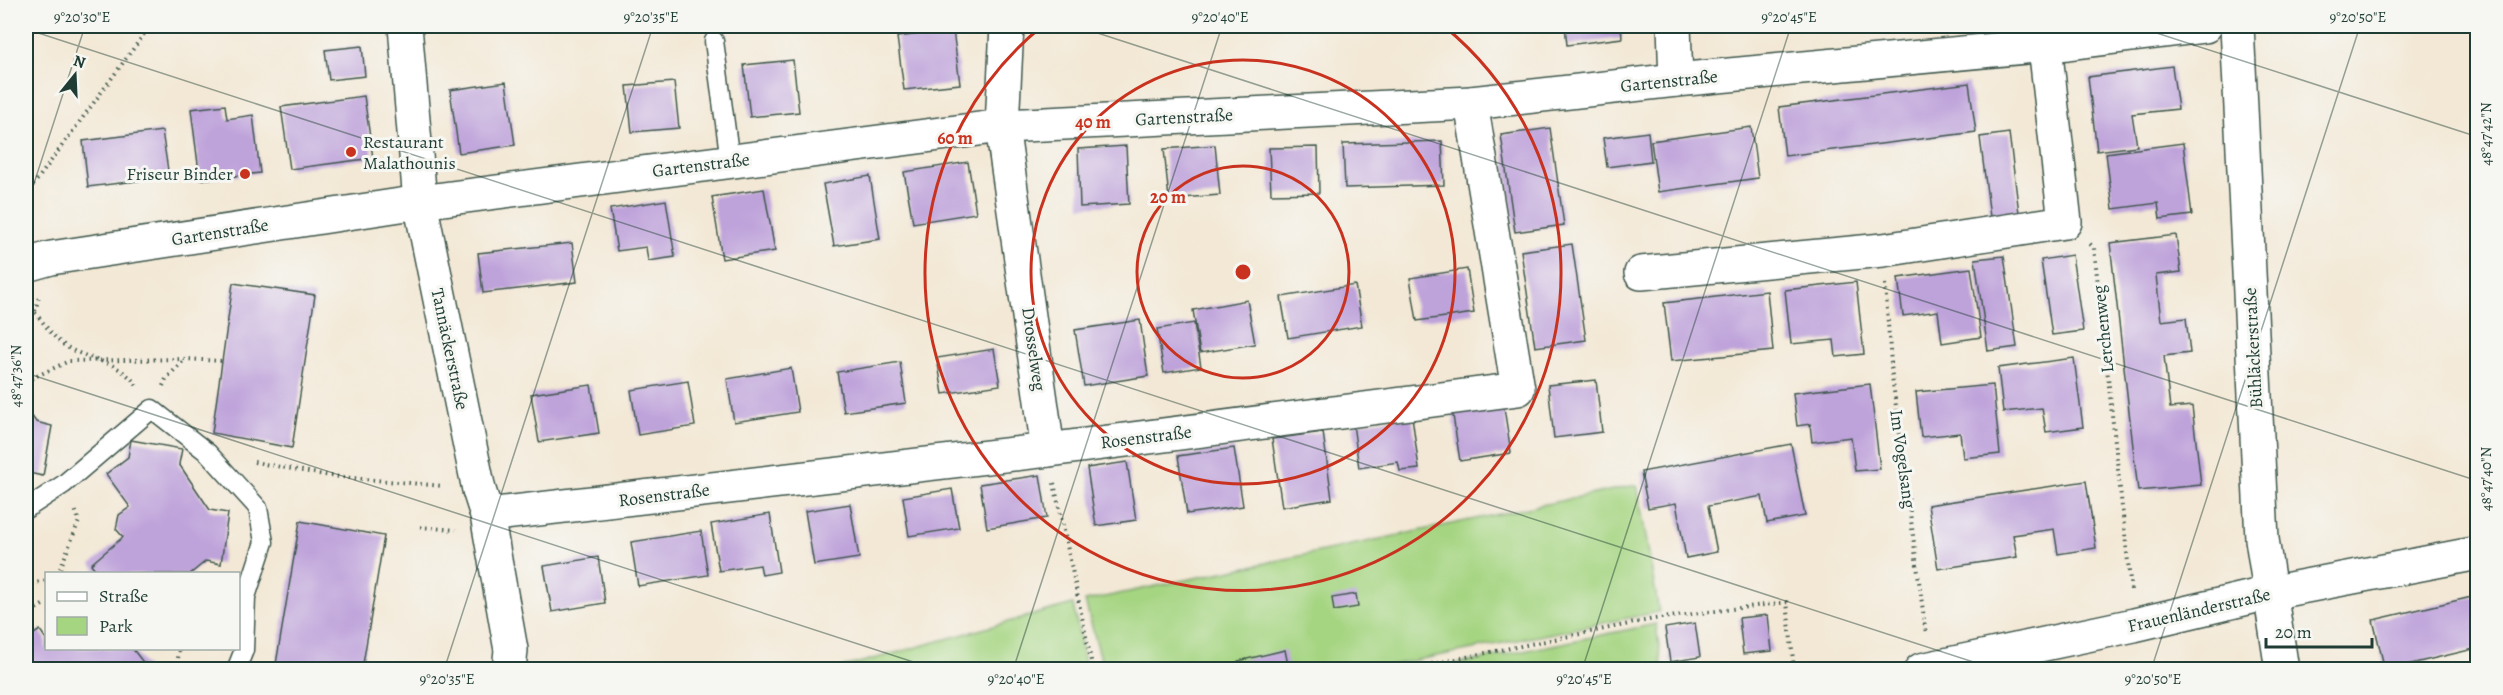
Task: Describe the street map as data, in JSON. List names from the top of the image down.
{
  "streets": {
    "street": [
      "Gartenstraße",
      "Bühläckerstraße",
      "Tannäckerstraße",
      "Drosselweg",
      "Rosenstraße",
      "Frauenländerstraße"
    ],
    "path": ["Lerchenweg", "Im Vogelsang"]
  },
  "crossings": [
    ["Gartenstraße", "Tannäckerstraße"],
    ["Gartenstraße", "Drosselweg"],
    ["Gartenstraße", "Rosenstraße"],
    ["Lerchenweg", "Frauenländerstraße"],
    ["Bühläckerstraße", "Frauenländerstraße"],
    ["Tannäckerstraße", "Rosenstraße"],
    ["Drosselweg", "Rosenstraße"],
    ["Im Vogelsang", "Frauenländerstraße"]
  ],
  "places": ["Restaurant Malathounis", "Friseur Binder"],
  "legend": ["Straße", "Park"],
  "scale_bar": "20 m",
  "north": "top",
  "coordinates": [
    "9°20'30\"E",
    "9°20'35\"E",
    "9°20'40\"E",
    "9°20'45\"E",
    "9°20'50\"E",
    "48°47'42\"N",
    "48°47'36\"N",
    "48°47'40\"N"
  ],
  "rings": ["40 m", "60 m", "20 m"]
}
